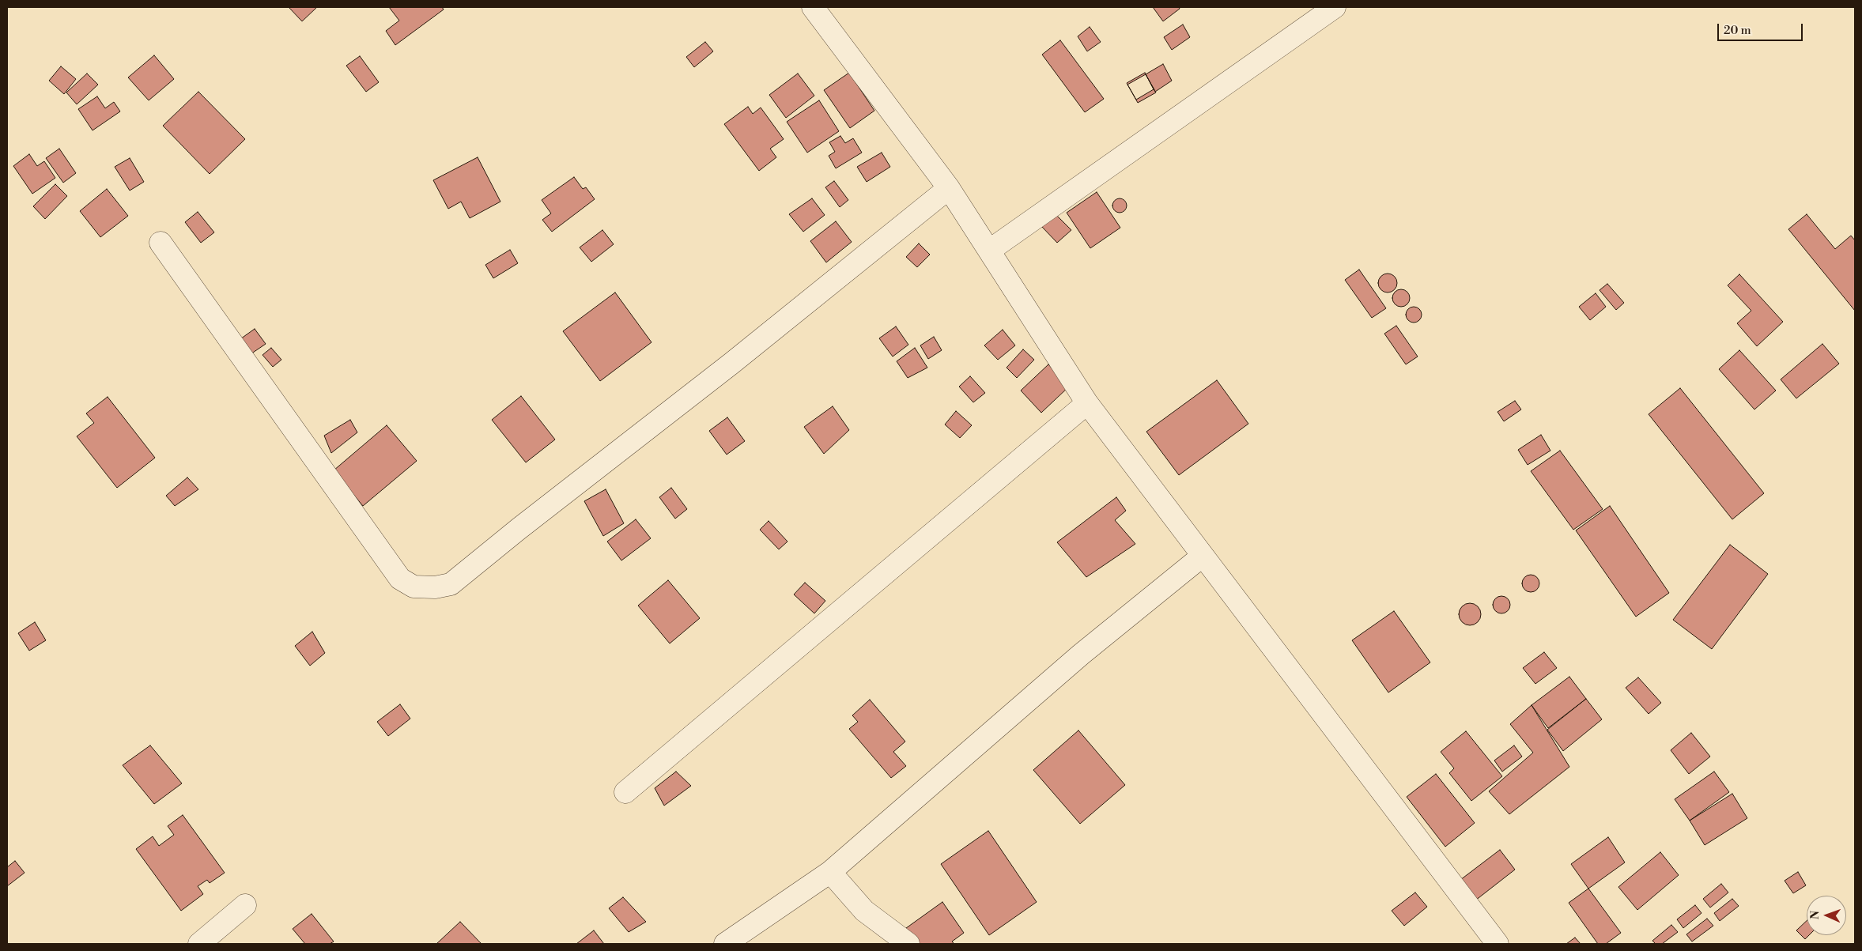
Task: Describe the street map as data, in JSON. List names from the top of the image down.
{
  "scale_bar": "20 m",
  "north": "left"
}
